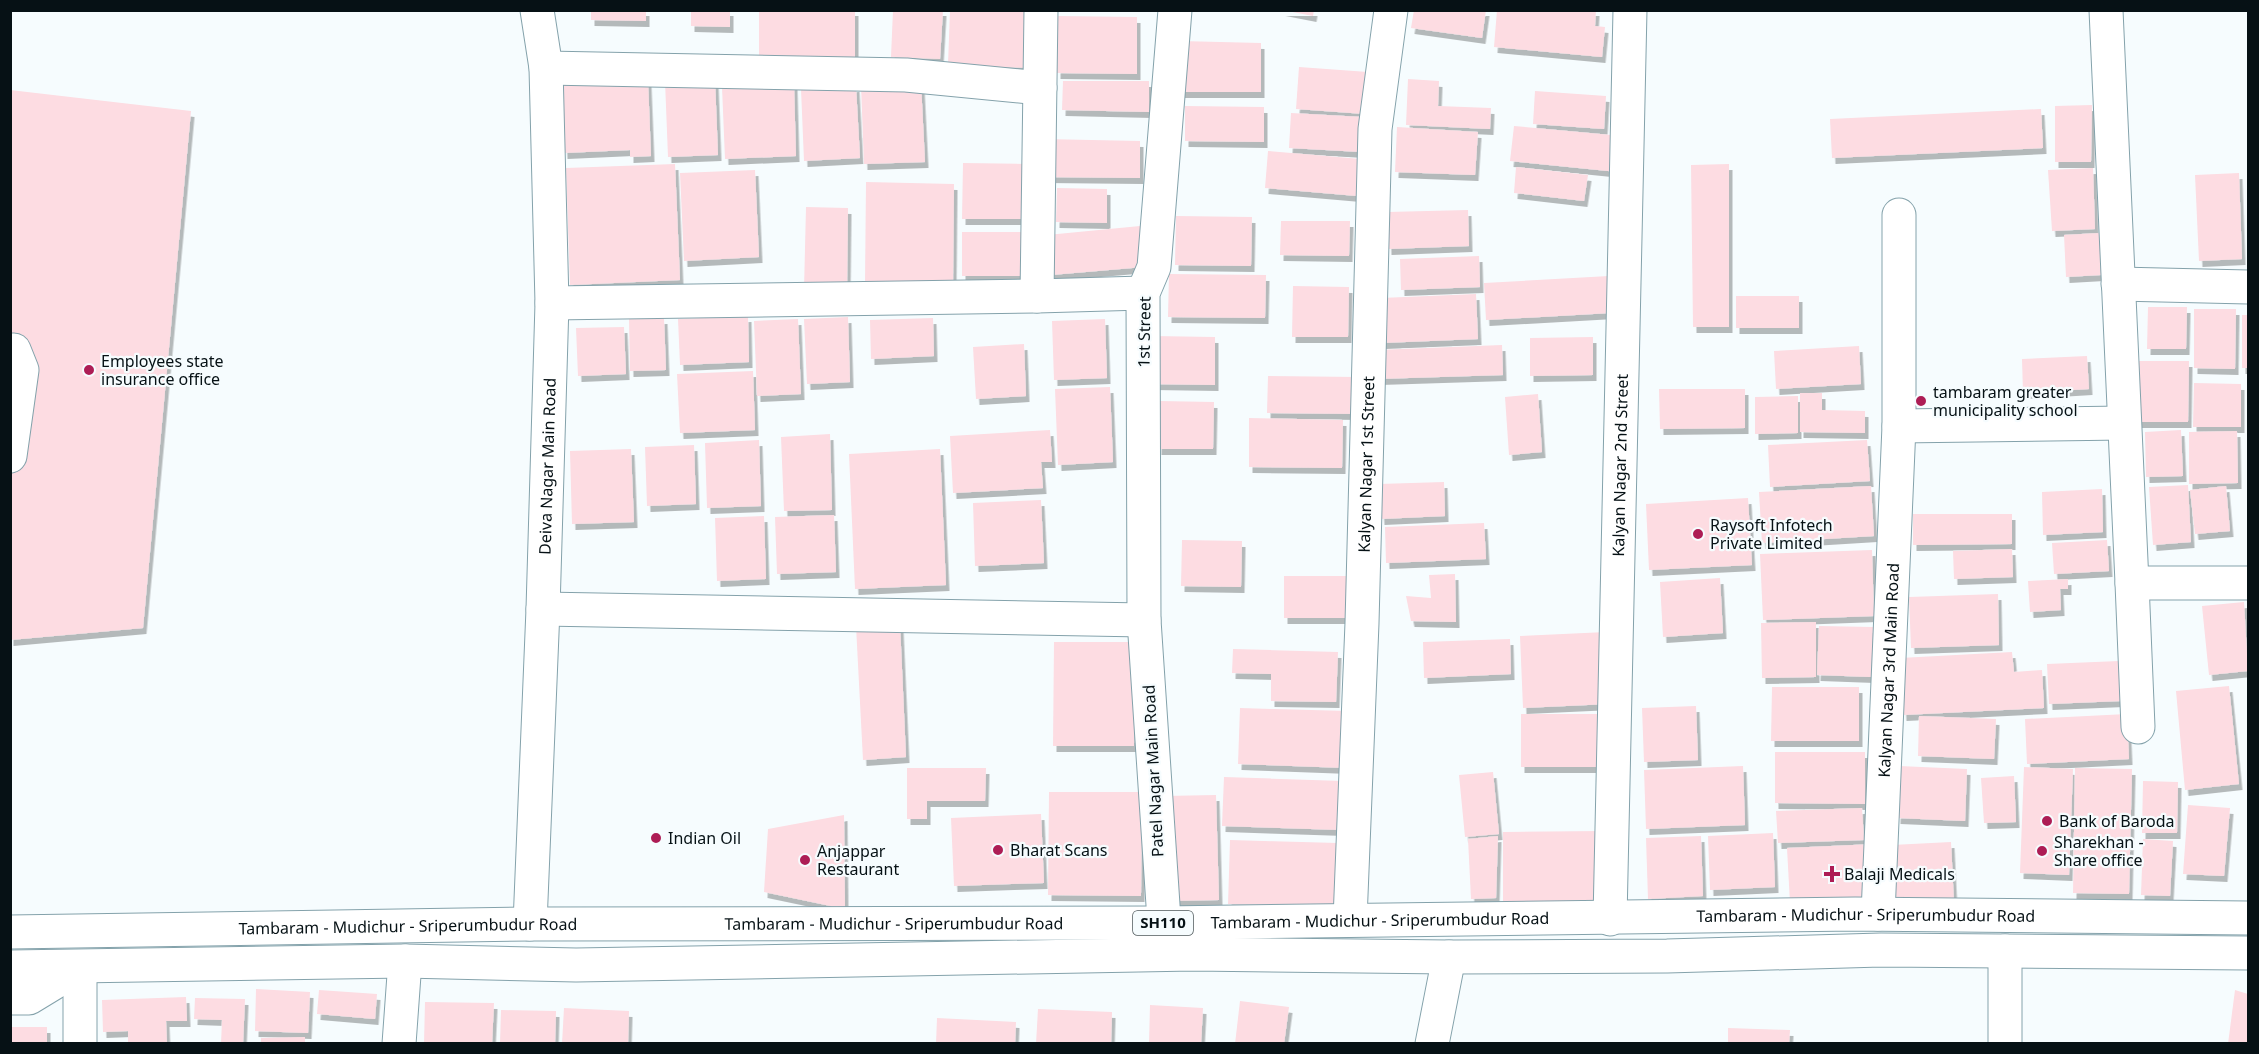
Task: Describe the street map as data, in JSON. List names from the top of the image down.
{
  "streets": {
    "street": [
      "1st Street",
      "Kalyan Nagar 1st Street",
      "Kalyan Nagar 2nd Street",
      "Deiva Nagar Main Road",
      "Kalyan Nagar 3rd Main Road",
      "Patel Nagar Main Road",
      "Tambaram - Mudichur - Sriperumbudur Road",
      "SH110"
    ]
  },
  "crossings": [
    ["1st Street", "Patel Nagar Main Road"],
    ["Kalyan Nagar 1st Street", "Tambaram - Mudichur - Sriperumbudur Road"],
    ["Kalyan Nagar 2nd Street", "Tambaram - Mudichur - Sriperumbudur Road"],
    ["Deiva Nagar Main Road", "Tambaram - Mudichur - Sriperumbudur Road"],
    ["Kalyan Nagar 3rd Main Road", "Tambaram - Mudichur - Sriperumbudur Road"],
    ["Patel Nagar Main Road", "Tambaram - Mudichur - Sriperumbudur Road"],
    ["Tambaram - Mudichur - Sriperumbudur Road", "SH110"]
  ],
  "places": {
    "other": [
      "Employees state insurance office",
      "tambaram greater municipality school",
      "Raysoft Infotech Private Limited",
      "Bank of Baroda",
      "Indian Oil",
      "Bharat Scans",
      "Sharekhan - Share office",
      "Anjappar Restaurant"
    ],
    "health": ["Balaji Medicals"]
  }
}
